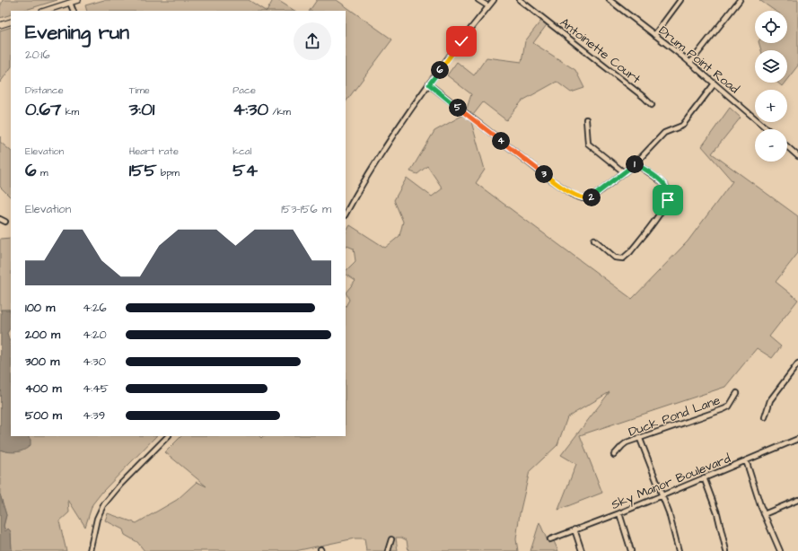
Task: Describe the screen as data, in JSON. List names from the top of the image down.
{
  "streets": {
    "street": [
      "Antoinette Court",
      "Drum Point Road",
      "Duck Pond Lane",
      "Sky Manor Boulevard"
    ]
  },
  "page": {
    "map_buttons": ["+", "−"],
    "heading": ["Evening run", "20:16"],
    "pins": [
      "6",
      "5",
      "4",
      "1",
      "3",
      "2"
    ],
    "stats": [
      ["Distance", "0.67 km"],
      ["Time", "3:01"],
      ["Pace", "4:30 /km"],
      ["Elevation", "6 m"],
      ["Heart rate", "155 bpm"],
      ["kcal", "54"]
    ],
    "chart": ["Elevation", "153–156 m"],
    "list": [
      {
        "name": "100 m",
        "note": "4:26"
      },
      {
        "name": "200 m",
        "note": "4:20"
      },
      {
        "name": "300 m",
        "note": "4:30"
      },
      {
        "name": "400 m",
        "note": "4:45"
      },
      {
        "name": "500 m",
        "note": "4:39"
      }
    ]
  }
}
